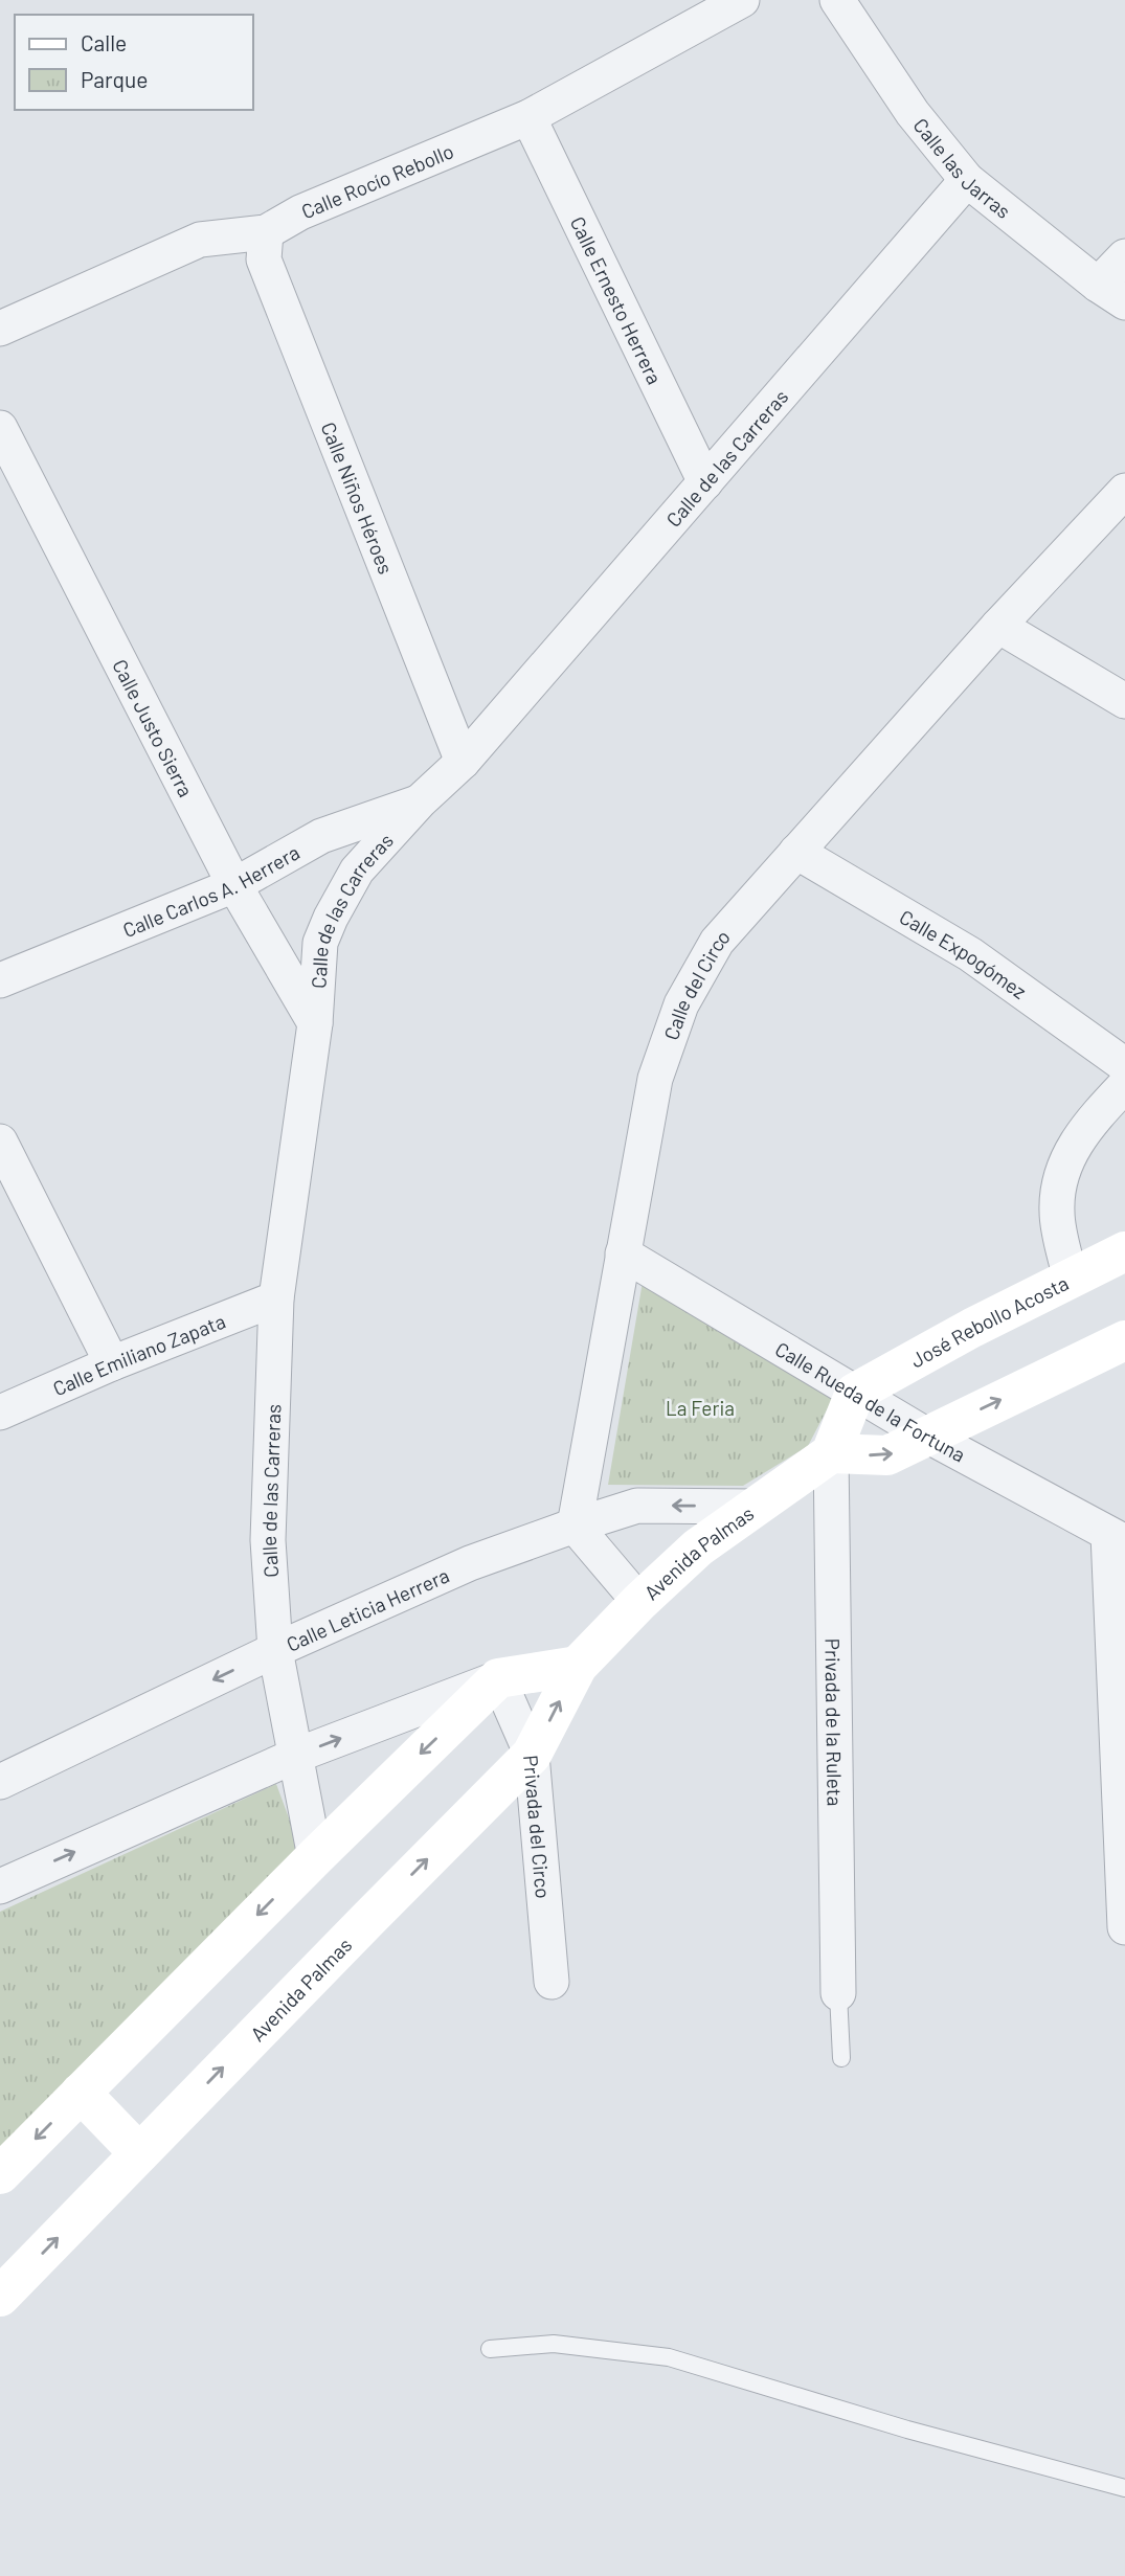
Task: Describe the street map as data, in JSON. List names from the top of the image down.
{
  "streets": {
    "main road": ["José Rebollo Acosta", "Avenida Palmas"],
    "street": [
      "Calle las Jarras",
      "Calle Rocío Rebollo",
      "Calle Ernesto Herrera",
      "Calle de las Carreras",
      "Calle Niños Héroes",
      "Calle Justo Sierra",
      "Calle Carlos A. Herrera",
      "Calle Expogómez",
      "Calle del Circo",
      "Calle Emiliano Zapata",
      "Calle Rueda de la Fortuna",
      "Calle Leticia Herrera",
      "Privada de la Ruleta",
      "Privada del Circo"
    ]
  },
  "crossings": [
    ["Calle las Jarras", "Calle de las Carreras"],
    ["Calle Rocío Rebollo", "Calle Ernesto Herrera"],
    ["Calle Rocío Rebollo", "Calle Niños Héroes"],
    ["Calle Ernesto Herrera", "Calle de las Carreras"],
    ["Calle de las Carreras", "Calle Niños Héroes"],
    ["Calle de las Carreras", "Calle Justo Sierra"],
    ["Calle de las Carreras", "Calle Carlos A. Herrera"],
    ["Calle de las Carreras", "Calle Emiliano Zapata"],
    ["Calle de las Carreras", "Calle Leticia Herrera"],
    ["Calle Justo Sierra", "Calle Carlos A. Herrera"],
    ["Calle Expogómez", "Calle del Circo"],
    ["Calle del Circo", "Calle Rueda de la Fortuna"],
    ["Calle del Circo", "Calle Leticia Herrera"],
    ["José Rebollo Acosta", "Calle Rueda de la Fortuna"],
    ["Avenida Palmas", "Calle Leticia Herrera"],
    ["Avenida Palmas", "Privada de la Ruleta"],
    ["Avenida Palmas", "Privada del Circo"]
  ],
  "parks": ["La Feria"],
  "legend": ["Calle", "Parque"]
}
